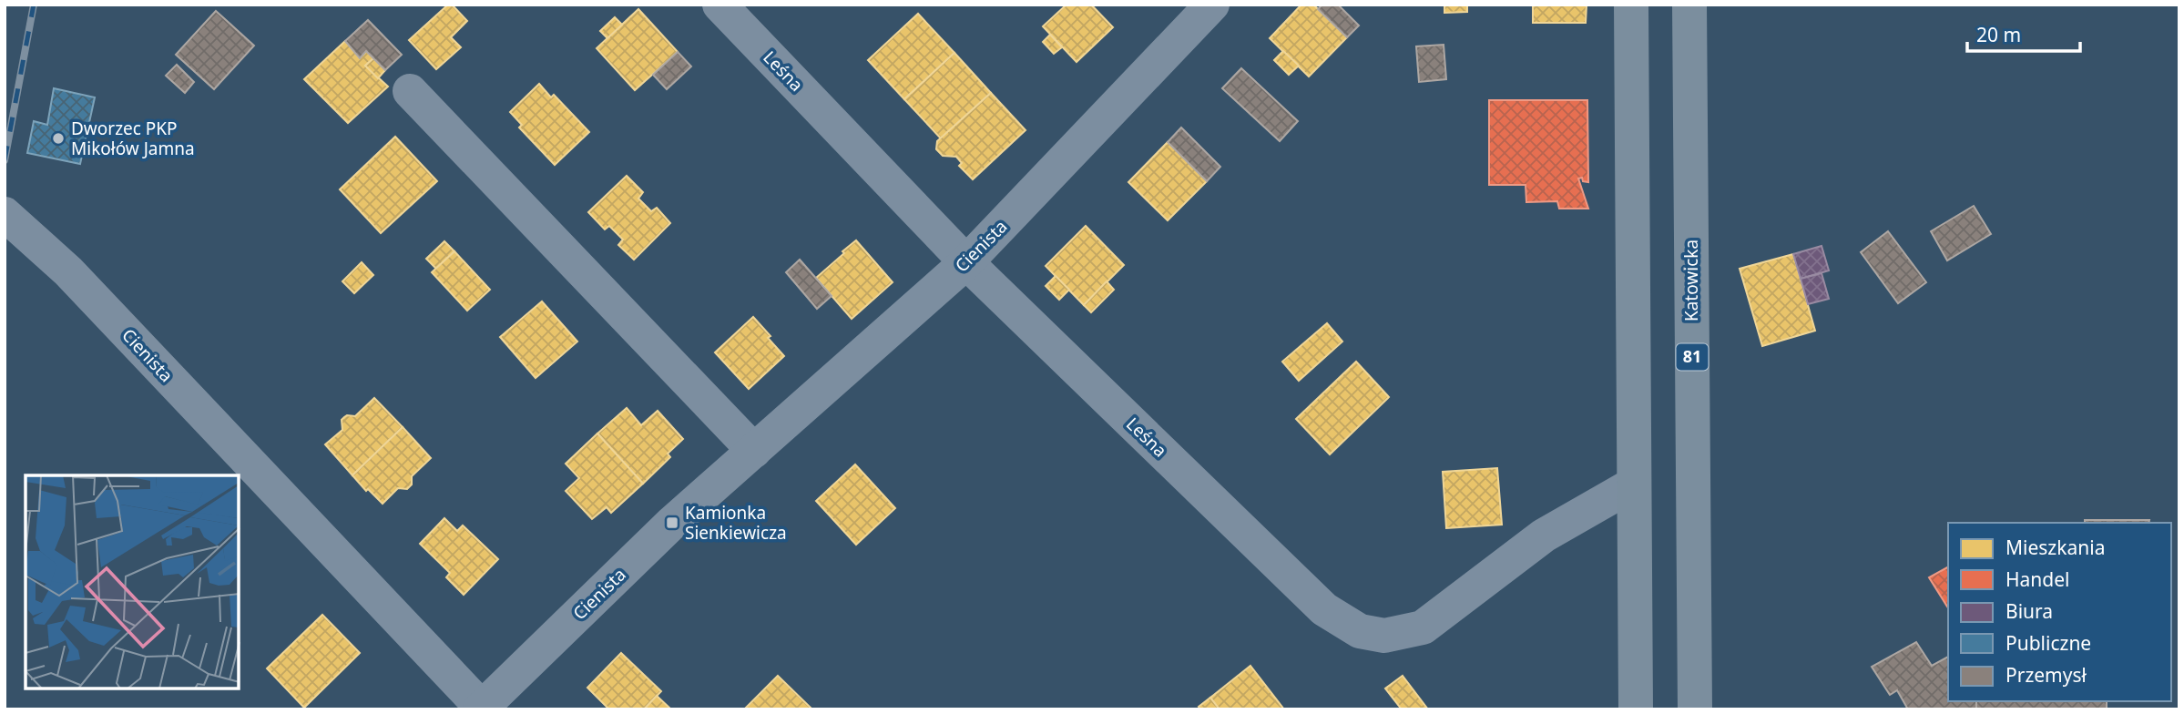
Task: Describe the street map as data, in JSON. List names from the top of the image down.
{
  "streets": {
    "main road": ["Katowicka", "81"],
    "street": ["Leśna", "Cienista"]
  },
  "crossings": [
    ["Leśna", "Cienista"]
  ],
  "places": {
    "other": ["Dworzec PKP Mikołów Jamna"],
    "transit": ["Kamionka Sienkiewicza"]
  },
  "legend": [
    "Mieszkania",
    "Handel",
    "Biura",
    "Publiczne",
    "Przemysł"
  ],
  "scale_bar": "20 m"
}
